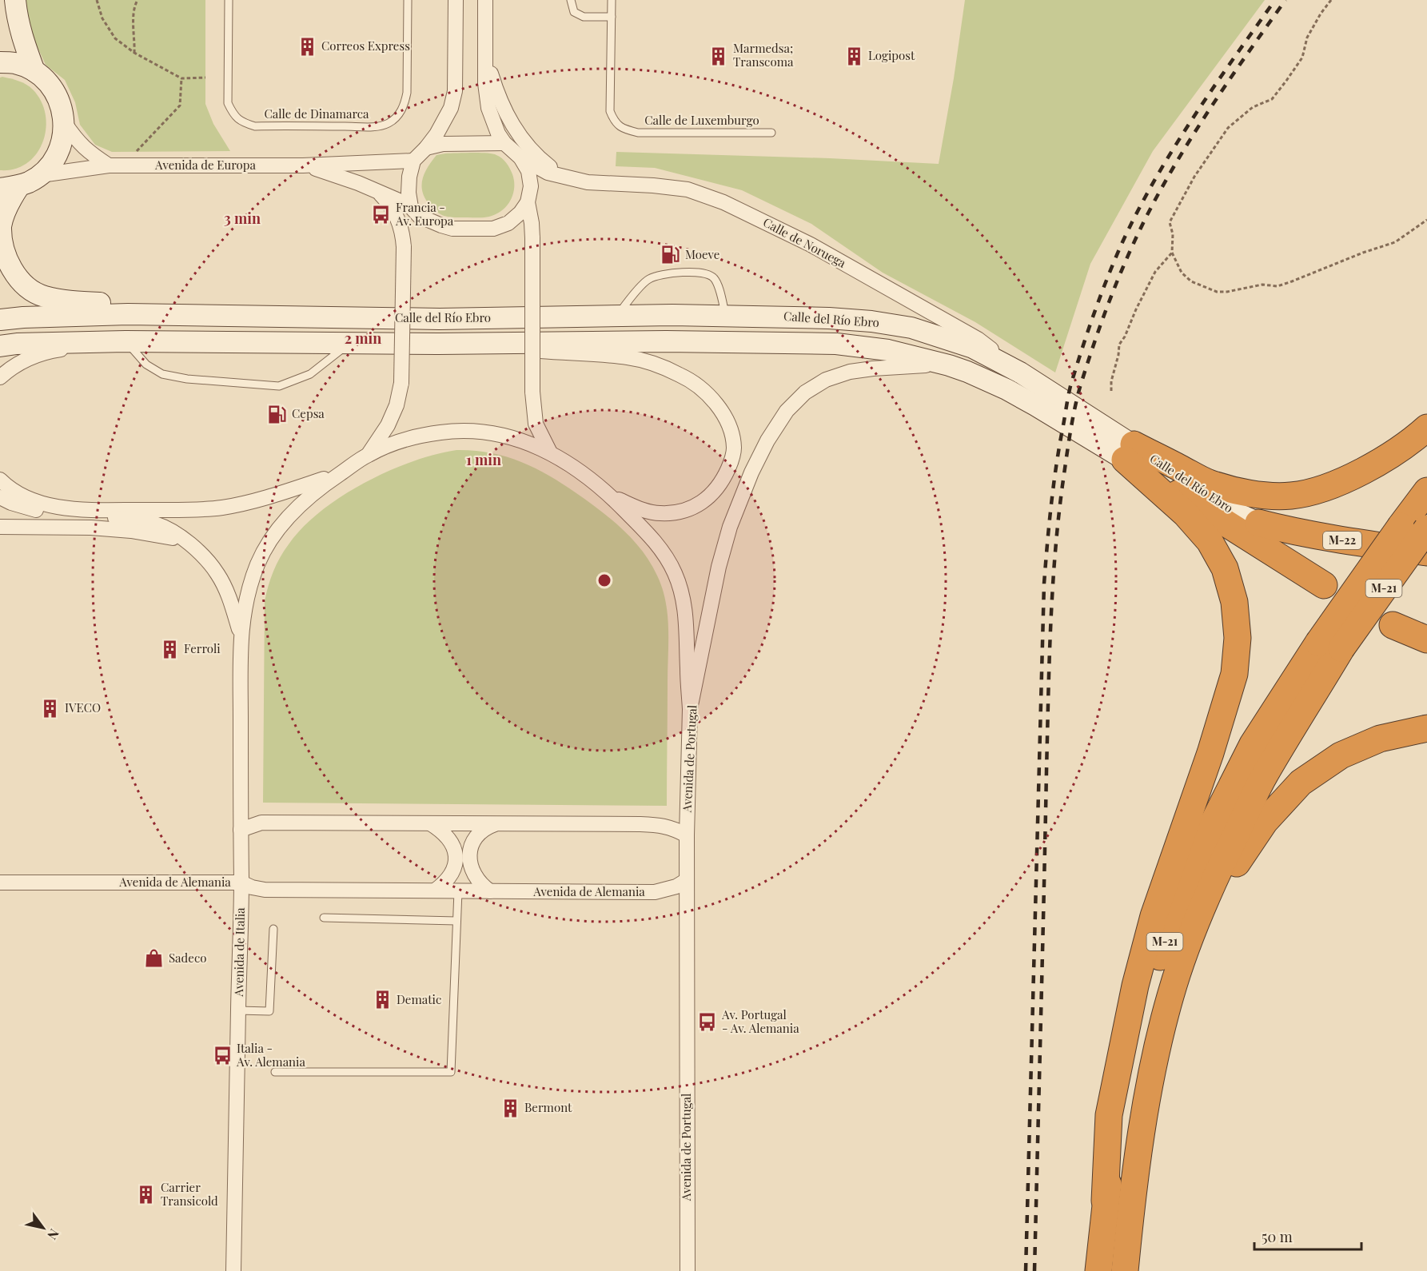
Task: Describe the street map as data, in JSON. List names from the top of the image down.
{
  "streets": {
    "highway": ["M-22", "M-21"],
    "main road": ["Calle del Río Ebro"],
    "street": [
      "Avenida de Europa",
      "Calle de Noruega",
      "Avenida de Portugal",
      "Avenida de Alemania",
      "Avenida de Italia"
    ],
    "lane": ["Calle de Dinamarca", "Calle de Luxemburgo"]
  },
  "crossings": [
    ["Avenida de Europa", "Calle de Noruega"],
    ["Calle de Noruega", "Calle del Río Ebro"],
    ["Calle del Río Ebro", "M-22"],
    ["Calle del Río Ebro", "Avenida de Portugal"],
    ["Avenida de Portugal", "Avenida de Alemania"],
    ["Avenida de Alemania", "Avenida de Italia"]
  ],
  "places": {
    "building": [
      "Correos Express",
      "Marmedsa; Transcoma",
      "Logipost",
      "Ferroli",
      "IVECO",
      "Dematic",
      "Bermont",
      "Carrier Transicold"
    ],
    "bus stop": ["Francia - Av. Europa", "Av. Portugal - Av. Alemania", "Italia - Av. Alemania"],
    "fuel station": ["Moeve", "Cepsa"],
    "shop": ["Sadeco"]
  },
  "scale_bar": "50 m",
  "north": "bottom right",
  "rings": ["3 min", "2 min", "1 min"]
}
